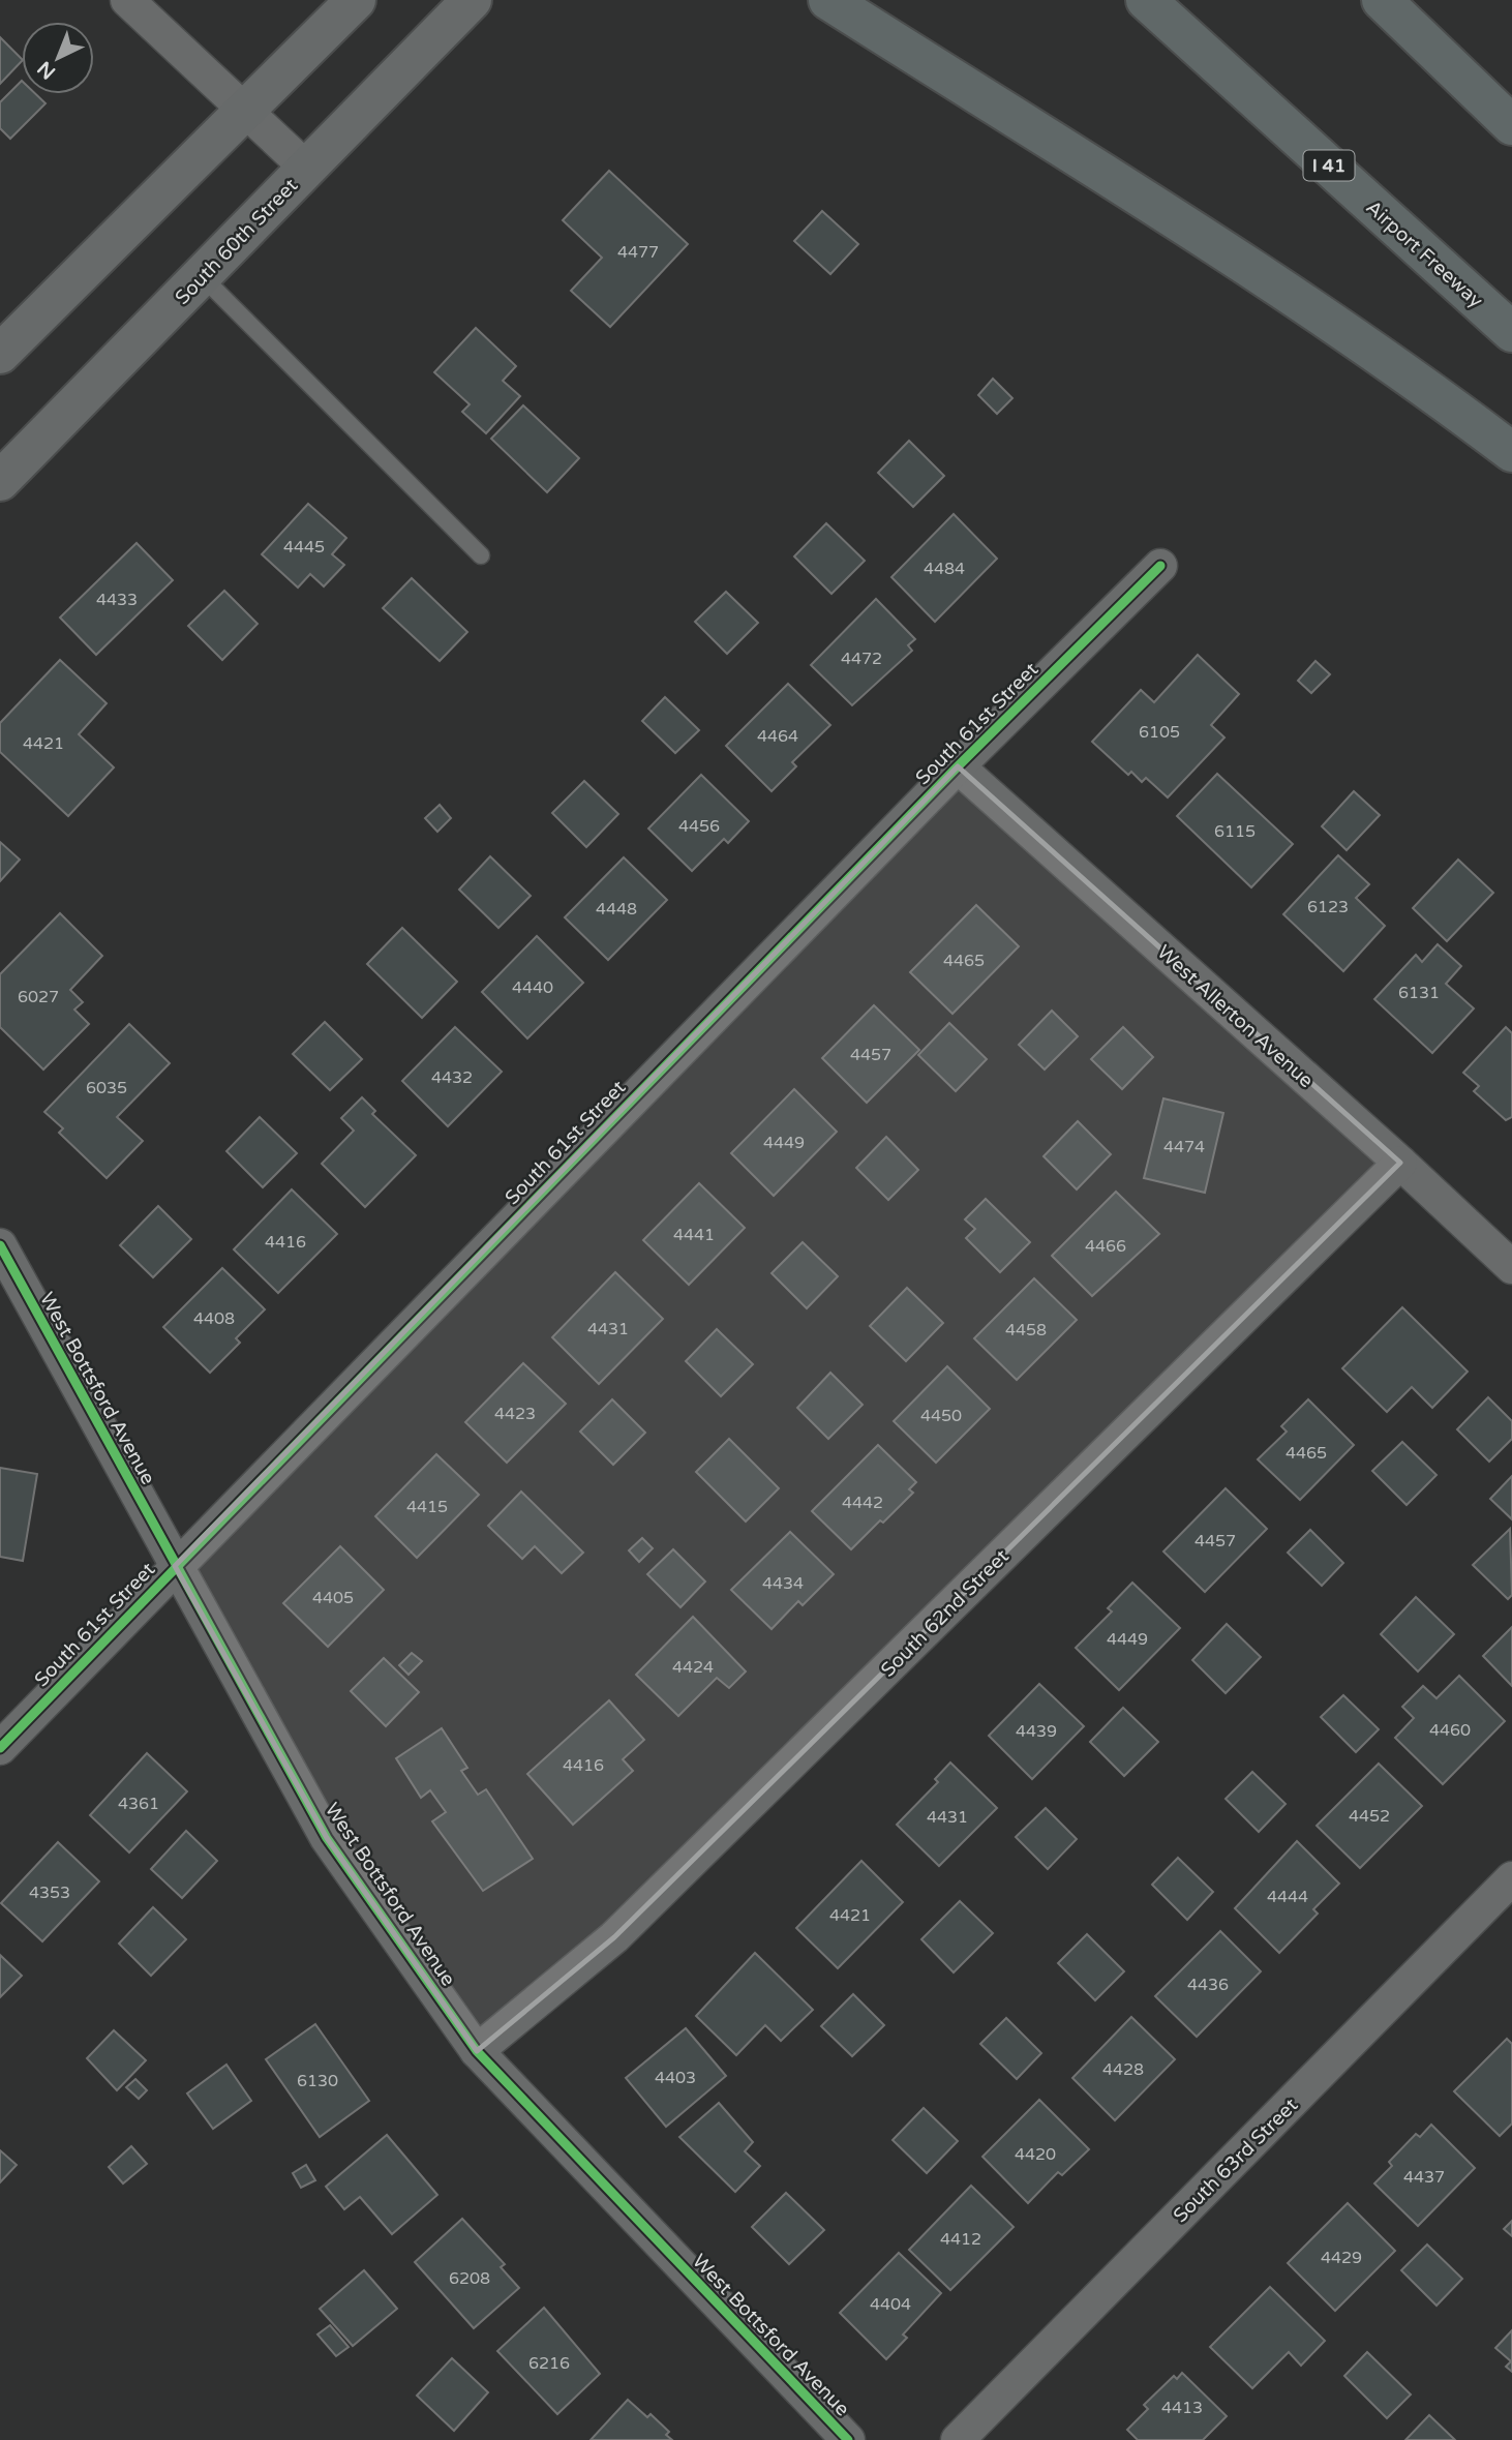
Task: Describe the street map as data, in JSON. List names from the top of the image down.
{
  "streets": {
    "highway": ["I 41", "Airport Freeway"],
    "main road": ["South 60th Street"],
    "street": [
      "South 61st Street",
      "West Allerton Avenue",
      "West Bottsford Avenue",
      "South 62nd Street",
      "South 63rd Street"
    ]
  },
  "crossings": [
    ["South 61st Street", "West Allerton Avenue"],
    ["South 61st Street", "West Bottsford Avenue"],
    ["West Allerton Avenue", "South 62nd Street"],
    ["West Bottsford Avenue", "South 62nd Street"]
  ],
  "house_numbers": [
    "4477",
    "4445",
    "4484",
    "4433",
    "4472",
    "6105",
    "4464",
    "4421",
    "4456",
    "6115",
    "6123",
    "4448",
    "4465",
    "4440",
    "6131",
    "6027",
    "4457",
    "4432",
    "6035",
    "4449",
    "4474",
    "4441",
    "4416",
    "4466",
    "4408",
    "4431",
    "4458",
    "4423",
    "4450",
    "4465",
    "4442",
    "4415",
    "4457",
    "4434",
    "4405",
    "4449",
    "4424",
    "4460",
    "4439",
    "4416",
    "4361",
    "4452",
    "4431",
    "4353",
    "4444",
    "4421",
    "4436",
    "4428",
    "4403",
    "6130",
    "4420",
    "4437",
    "4412",
    "4429",
    "6208",
    "4404",
    "6216",
    "4413"
  ],
  "north": "bottom left"
}
